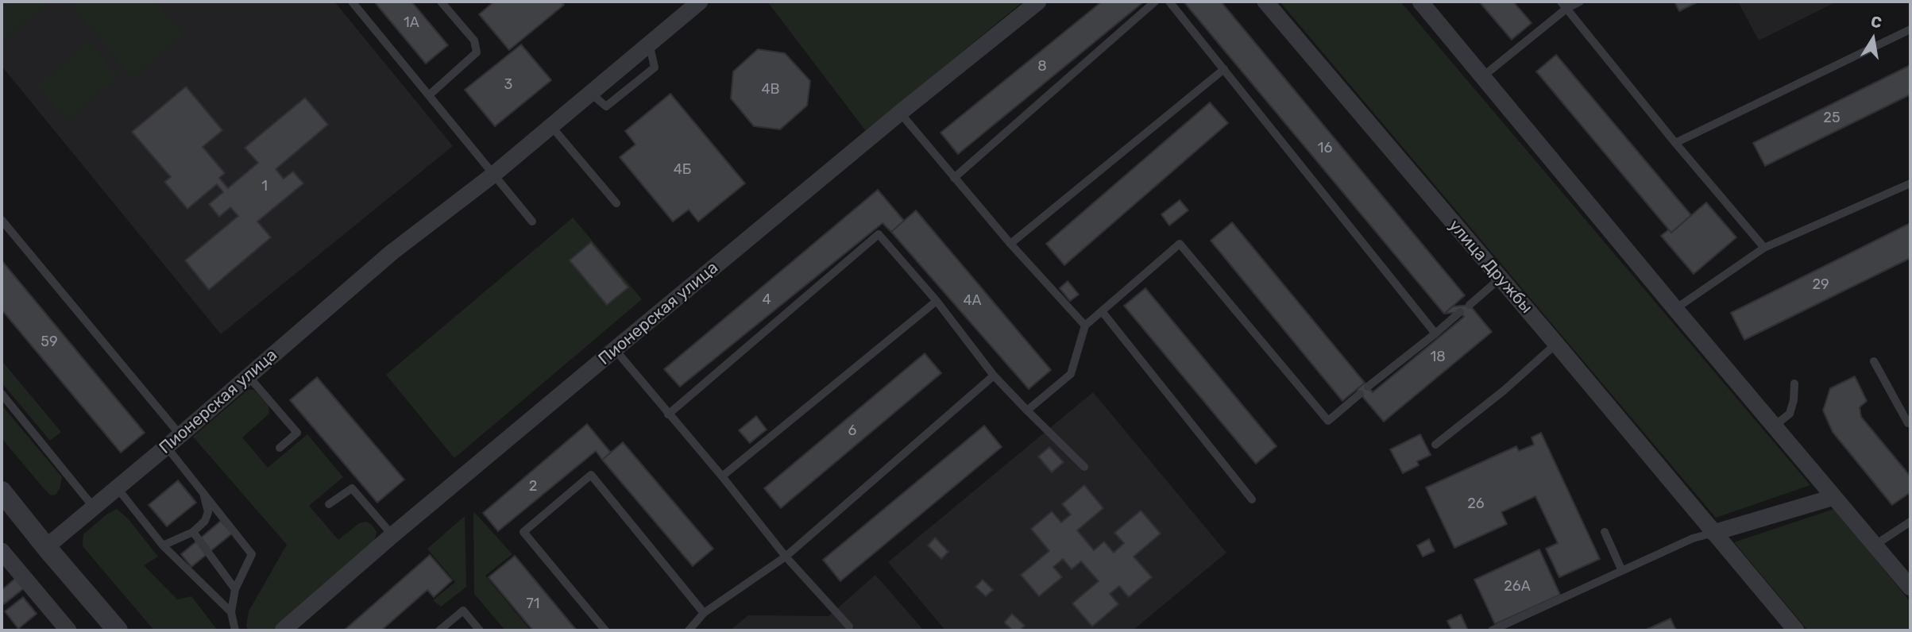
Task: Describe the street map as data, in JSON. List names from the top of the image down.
{
  "streets": {
    "street": ["улица Дружбы", "Пионерская улица"]
  },
  "house_numbers": [
    "1А",
    "8",
    "3",
    "4В",
    "25",
    "16",
    "4Б",
    "1",
    "29",
    "4",
    "4А",
    "59",
    "18",
    "6",
    "2",
    "26",
    "26А",
    "71"
  ],
  "north": "top"
}
